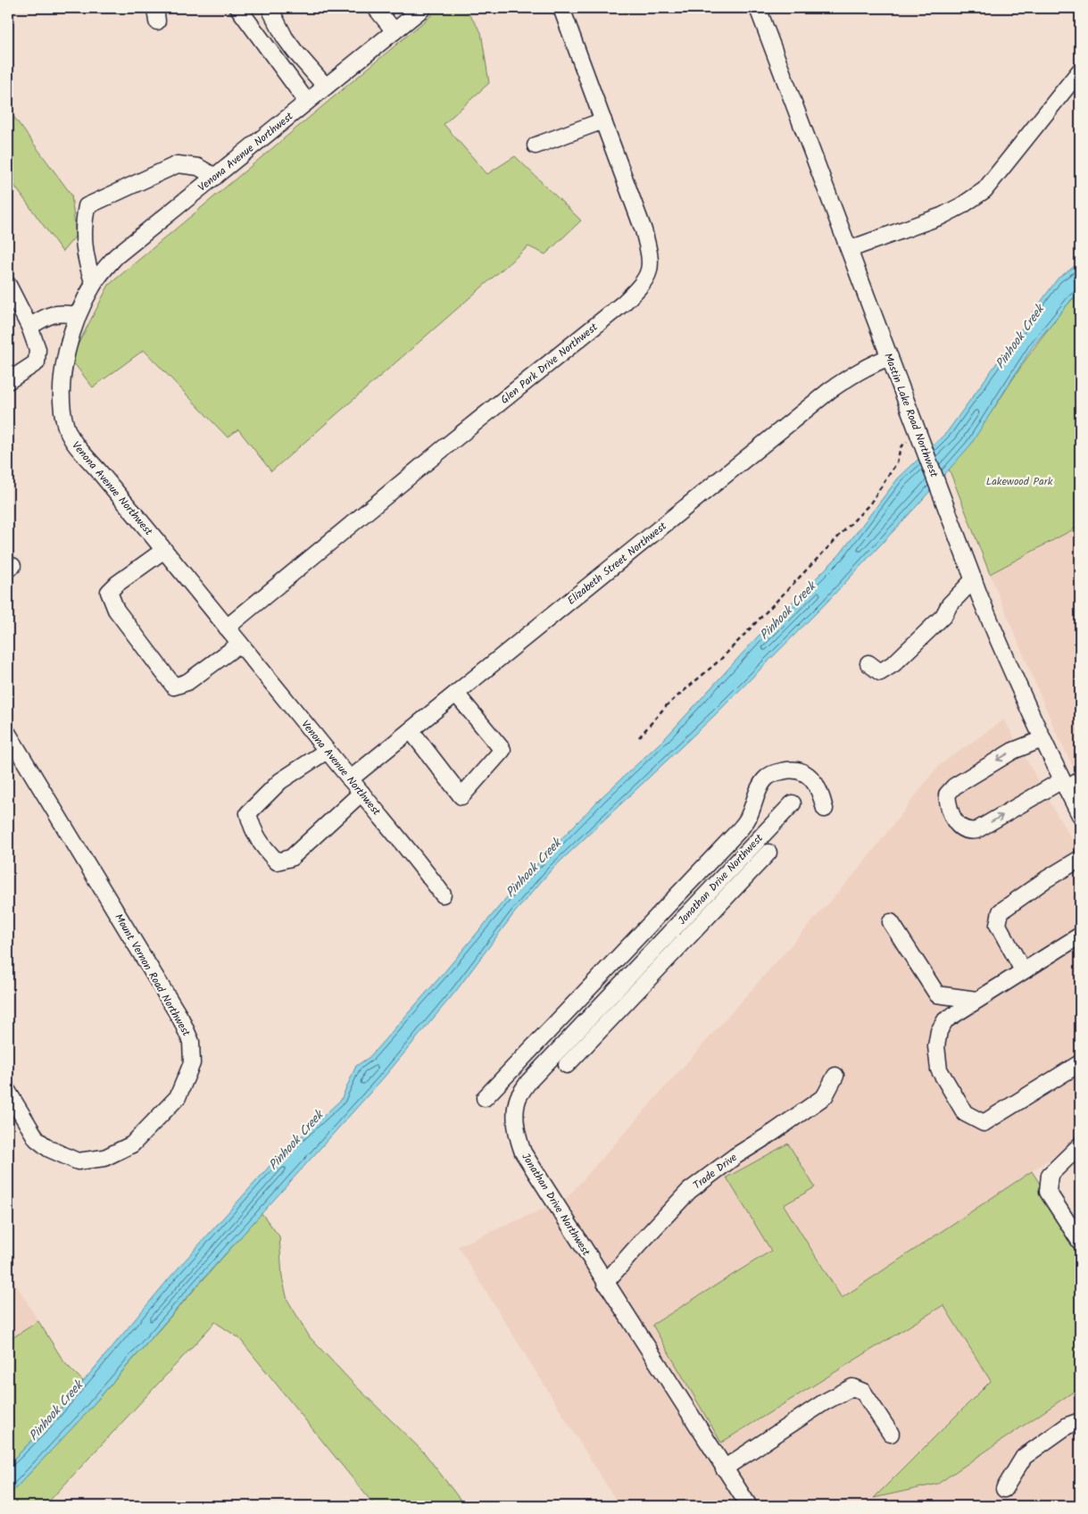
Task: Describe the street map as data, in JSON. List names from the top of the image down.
{
  "streets": {
    "street": [
      "Venona Avenue Northwest",
      "Glen Park Drive Northwest",
      "Mastin Lake Road Northwest",
      "Elizabeth Street Northwest",
      "Jonathan Drive Northwest",
      "Mount Vernon Road Northwest",
      "Trade Drive"
    ]
  },
  "crossings": [
    ["Venona Avenue Northwest", "Glen Park Drive Northwest"],
    ["Venona Avenue Northwest", "Elizabeth Street Northwest"],
    ["Mastin Lake Road Northwest", "Elizabeth Street Northwest"],
    ["Jonathan Drive Northwest", "Trade Drive"]
  ],
  "water": ["Pinhook Creek"],
  "parks": ["Lakewood Park"]
}
